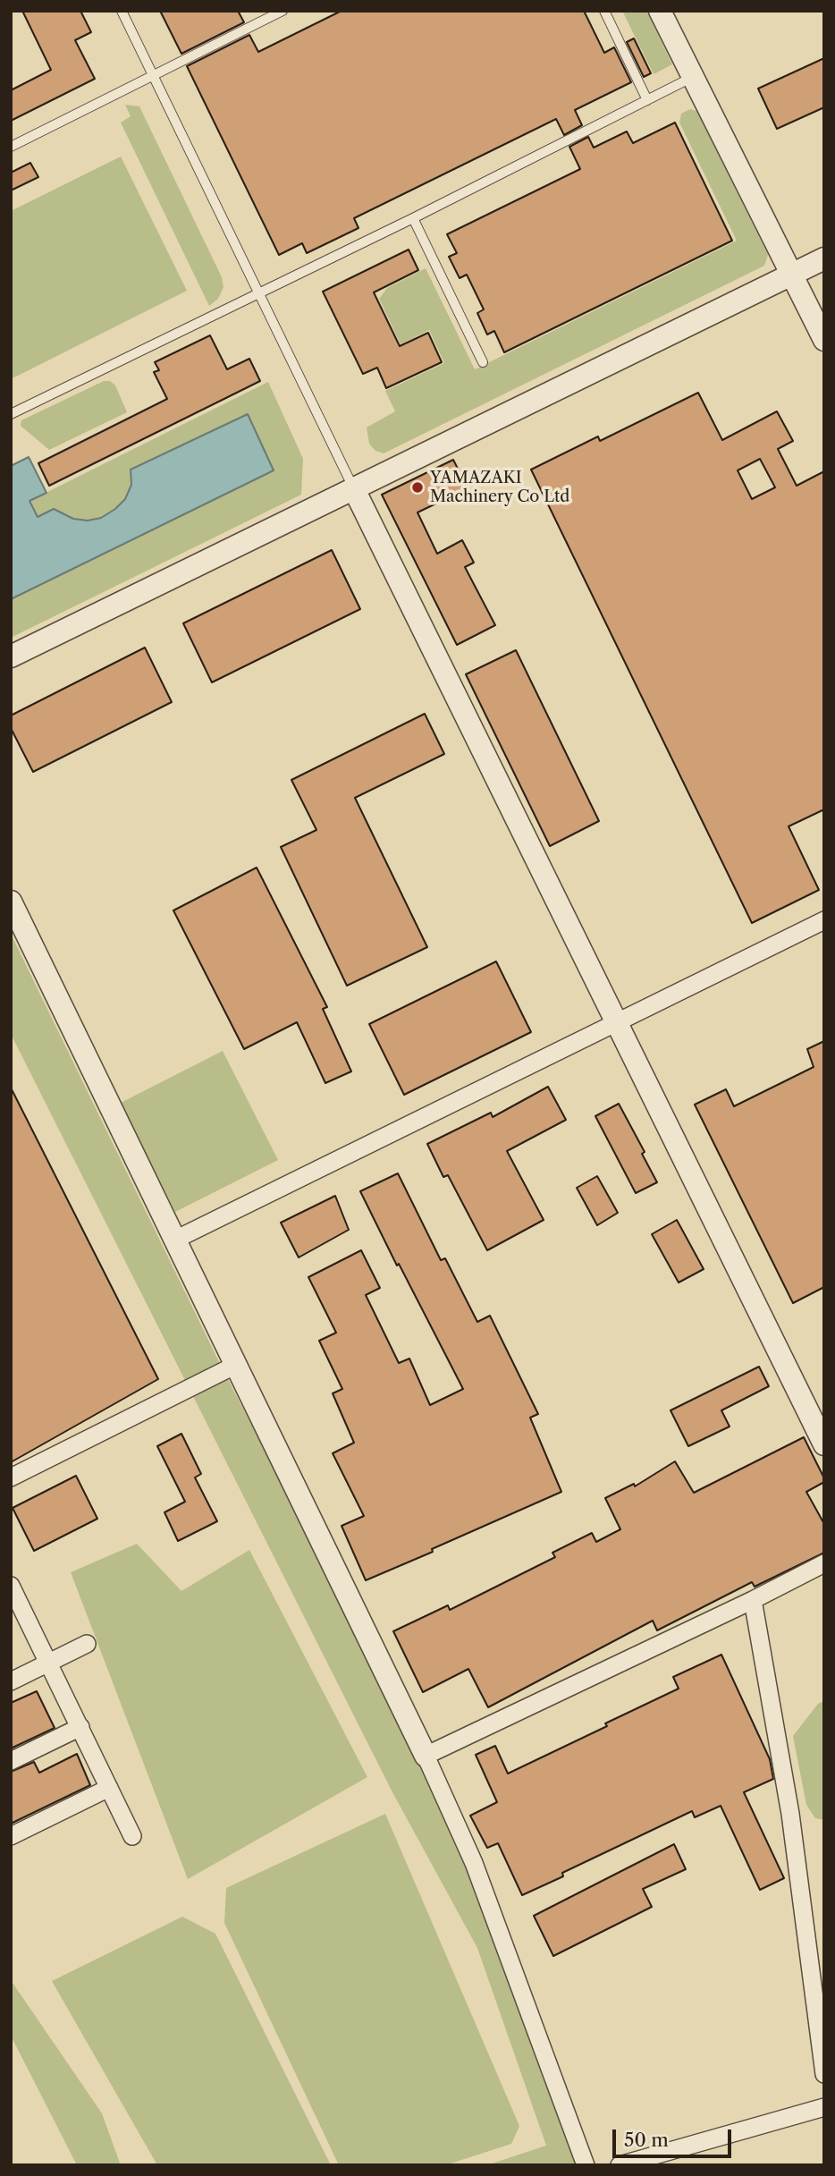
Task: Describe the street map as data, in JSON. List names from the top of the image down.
{
  "places": ["YAMAZAKI Machinery Co Ltd"],
  "scale_bar": "50 m"
}
